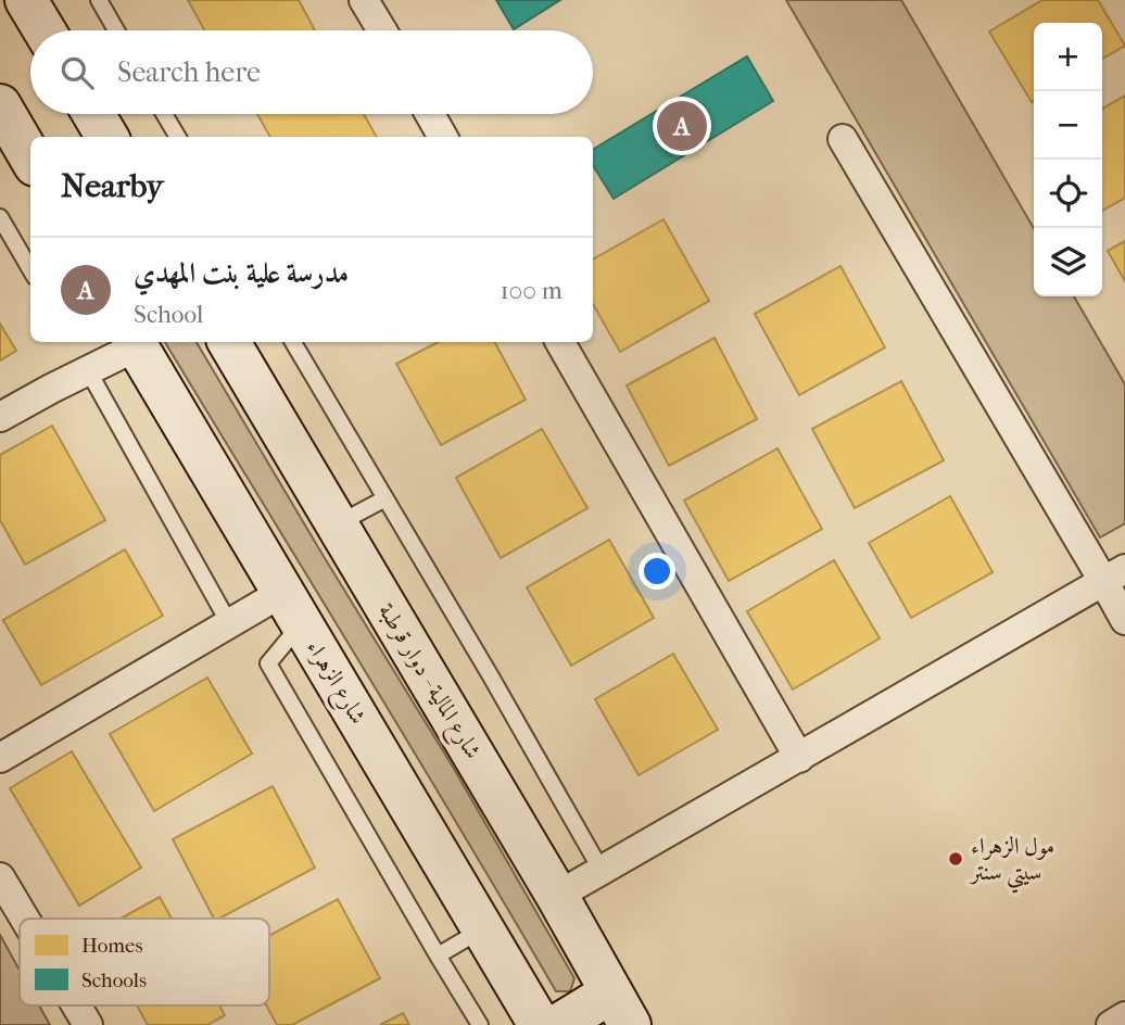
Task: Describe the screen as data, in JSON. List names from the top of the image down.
{
  "streets": {
    "main road": ["شارع المالية - دوار قرطبة", "شارع الزهراء"]
  },
  "places": ["مول الزهراء سيتي سنتر"],
  "legend": ["Homes", "Schools"],
  "page": {
    "map_buttons": ["+", "−"],
    "search": "Search here",
    "pins": "A",
    "heading": "Nearby",
    "list": [
      {
        "mark": "A",
        "name": "مدرسة علية بنت المهدي",
        "note": "School",
        "value": "100 m"
      }
    ]
  }
}
